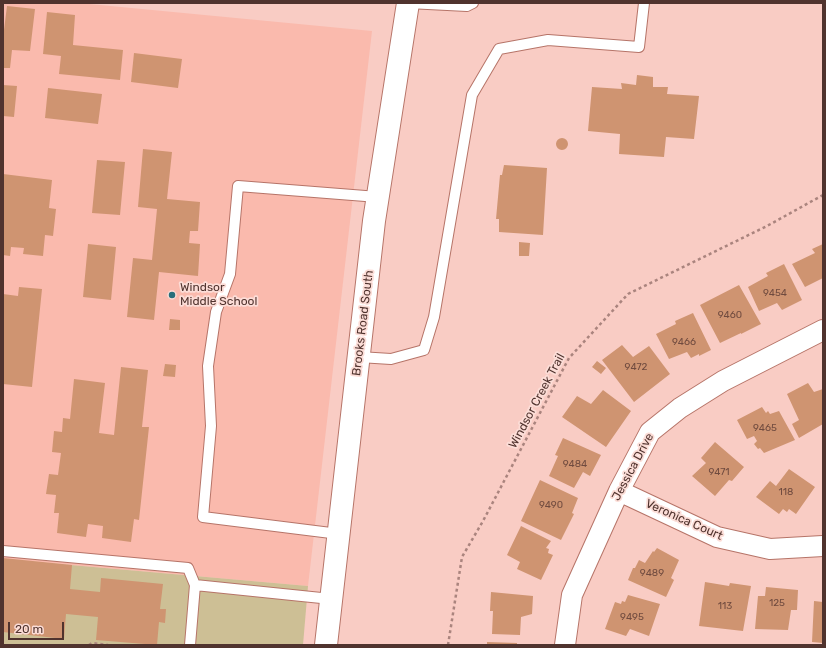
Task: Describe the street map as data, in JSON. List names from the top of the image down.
{
  "streets": {
    "street": ["Brooks Road South", "Jessica Drive", "Veronica Court"],
    "path": ["Windsor Creek Trail"]
  },
  "crossings": [
    ["Jessica Drive", "Veronica Court"]
  ],
  "places": ["Windsor Middle School"],
  "house_numbers": [
    "9454",
    "9460",
    "9466",
    "9472",
    "9465",
    "9484",
    "9471",
    "118",
    "9490",
    "9489",
    "125",
    "113",
    "9495"
  ],
  "scale_bar": "20 m"
}
